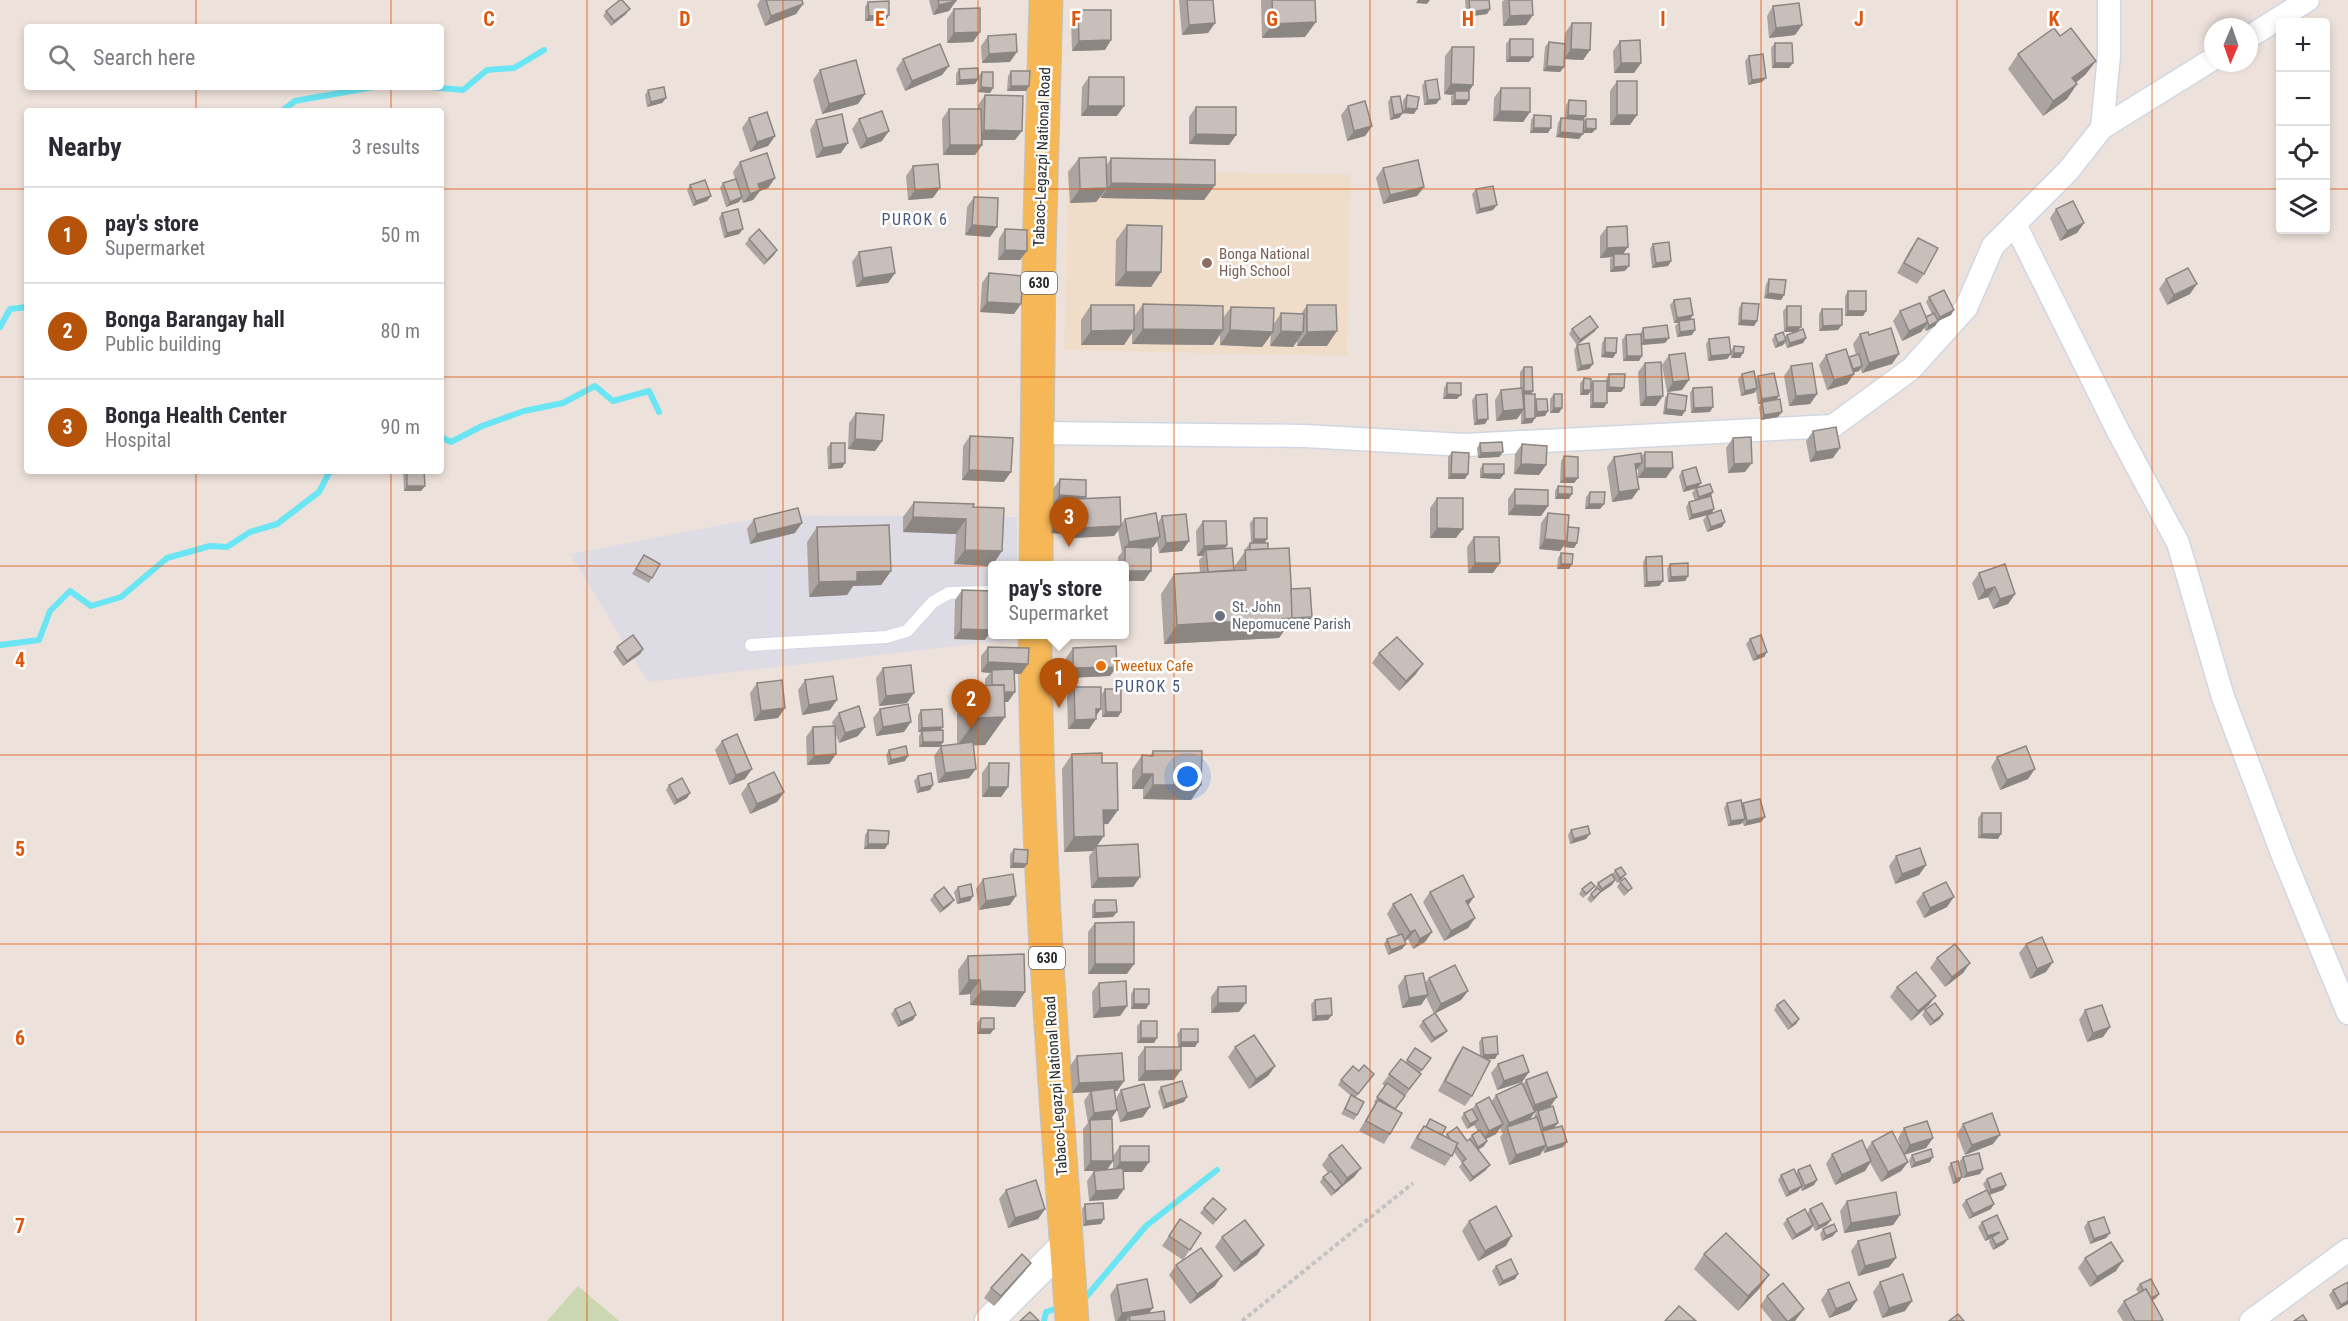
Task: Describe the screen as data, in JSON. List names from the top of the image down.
{
  "streets": {
    "main road": ["Tabaco-Legazpi National Road", "630"]
  },
  "districts": ["PUROK 6", "PUROK 5"],
  "places": ["Bonga National High School", "St. John Nepomucene Parish", "Tweetux Cafe"],
  "north": "bottom",
  "page": {
    "map_buttons": ["+", "−"],
    "search": "Search here",
    "heading": ["Nearby", "3 results"],
    "list": [
      {
        "mark": "1",
        "name": "pay's store",
        "note": "Supermarket",
        "value": "50 m"
      },
      {
        "mark": "2",
        "name": "Bonga Barangay hall",
        "note": "Public building",
        "value": "80 m"
      },
      {
        "mark": "3",
        "name": "Bonga Health Center",
        "note": "Hospital",
        "value": "90 m"
      }
    ],
    "pins": ["3", "1", "2"],
    "popup": ["pay's store", "Supermarket"]
  },
  "grid": {
    "columns": [
      "C",
      "D",
      "E",
      "F",
      "G",
      "H",
      "I",
      "J",
      "K"
    ],
    "rows": [
      "4",
      "5",
      "6",
      "7"
    ]
  }
}
